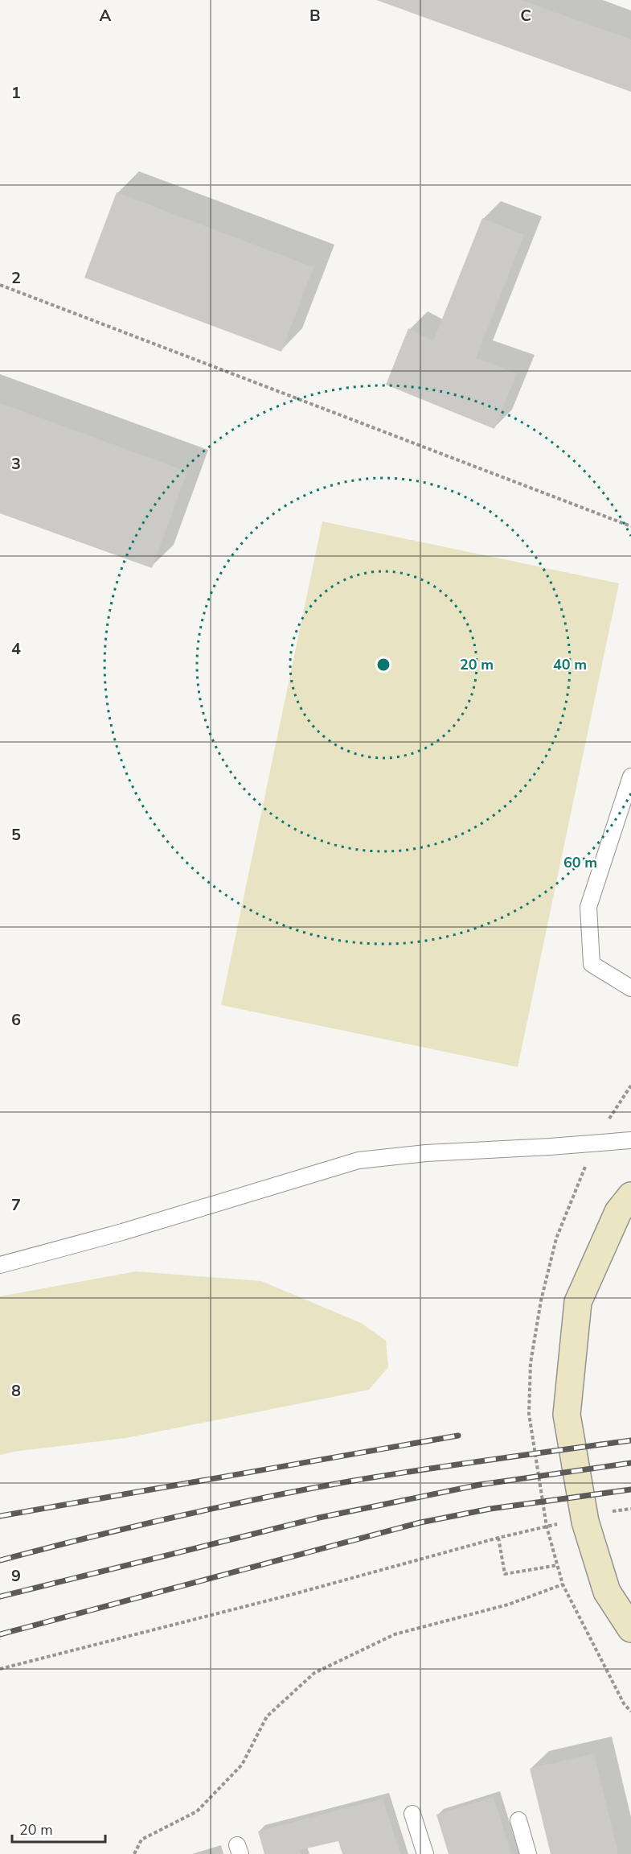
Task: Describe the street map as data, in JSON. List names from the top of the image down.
{
  "scale_bar": "20 m",
  "grid": {
    "columns": ["A", "B", "C"],
    "rows": [
      "1",
      "2",
      "3",
      "4",
      "5",
      "6",
      "7",
      "8",
      "9"
    ]
  },
  "rings": ["20 m", "40 m", "60 m"]
}
